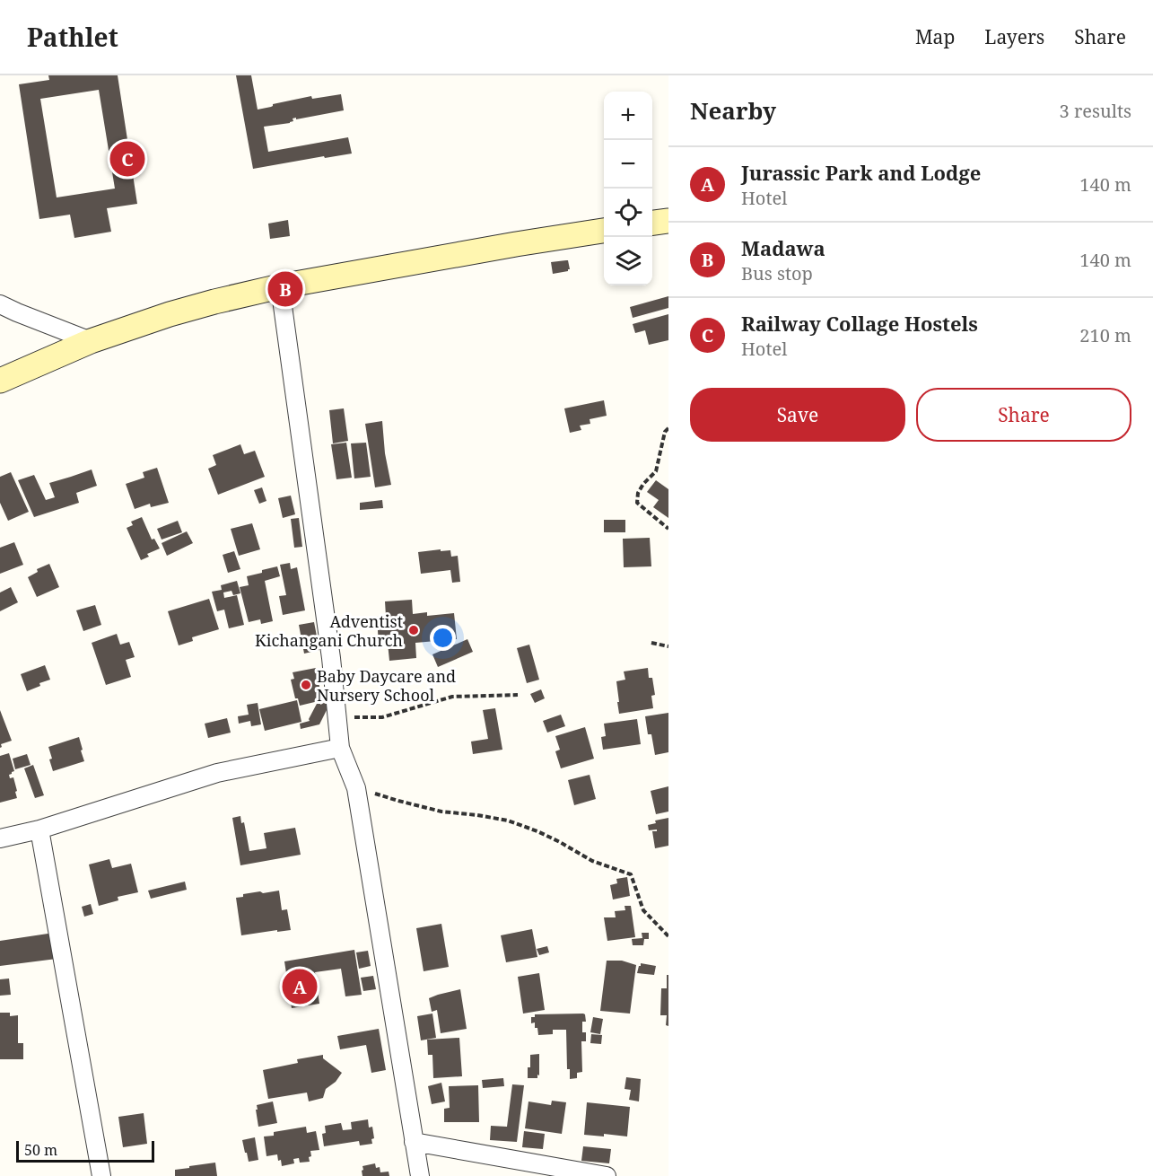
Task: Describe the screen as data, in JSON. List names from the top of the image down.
{
  "places": ["Adventist Kichangani Church", "Baby Daycare and Nursery School"],
  "scale_bar": "50 m",
  "page": {
    "header": "Pathlet",
    "nav": ["Map", "Layers", "Share"],
    "heading": ["Nearby", "3 results"],
    "map_buttons": ["+", "−"],
    "pins": ["C", "B", "A"],
    "list": [
      {
        "mark": "A",
        "name": "Jurassic Park and Lodge",
        "note": "Hotel",
        "value": "140 m"
      },
      {
        "mark": "B",
        "name": "Madawa",
        "note": "Bus stop",
        "value": "140 m"
      },
      {
        "mark": "C",
        "name": "Railway Collage Hostels",
        "note": "Hotel",
        "value": "210 m"
      }
    ],
    "buttons": ["Save", "Share"],
    "scale": "50 m"
  }
}
